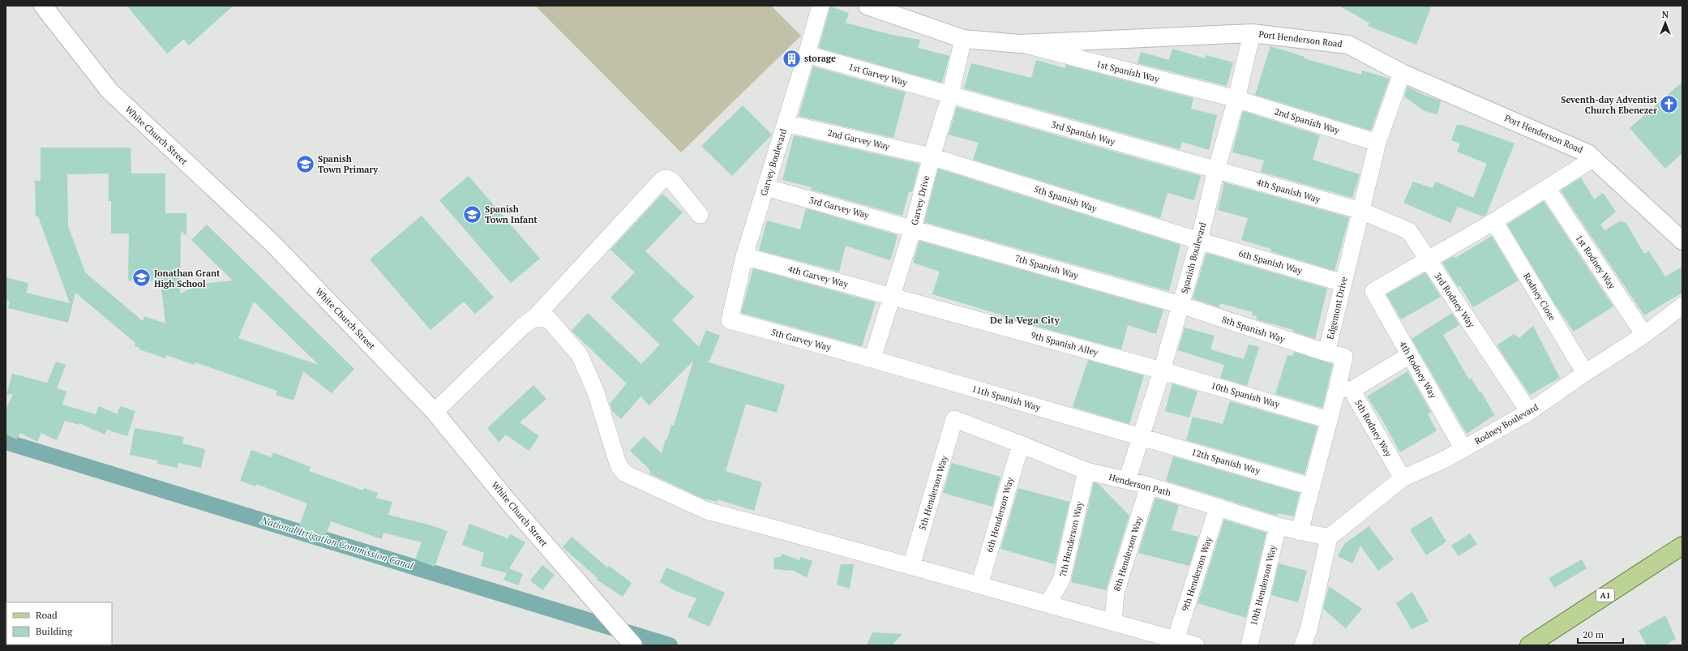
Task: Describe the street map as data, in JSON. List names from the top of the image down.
{
  "streets": {
    "main road": ["A1"],
    "street": [
      "Port Henderson Road",
      "1st Spanish Way",
      "1st Garvey Way",
      "2nd Spanish Way",
      "3rd Spanish Way",
      "White Church Street",
      "2nd Garvey Way",
      "Garvey Boulevard",
      "4th Spanish Way",
      "5th Spanish Way",
      "Garvey Drive",
      "3rd Garvey Way",
      "Spanish Boulevard",
      "6th Spanish Way",
      "1st Rodney Way",
      "7th Spanish Way",
      "4th Garvey Way",
      "Rodney Close",
      "3rd Rodney Way",
      "Edgemont Drive",
      "8th Spanish Way",
      "5th Garvey Way",
      "9th Spanish Alley",
      "4th Rodney Way",
      "10th Spanish Way",
      "11th Spanish Way",
      "Rodney Boulevard",
      "5th Rodney Way",
      "12th Spanish Way",
      "Henderson Path",
      "5th Henderson Way",
      "6th Henderson Way",
      "7th Henderson Way",
      "8th Henderson Way",
      "9th Henderson Way",
      "10th Henderson Way"
    ]
  },
  "crossings": [
    ["Port Henderson Road", "1st Spanish Way"],
    ["Port Henderson Road", "Garvey Drive"],
    ["Port Henderson Road", "Spanish Boulevard"],
    ["Port Henderson Road", "Edgemont Drive"],
    ["1st Spanish Way", "2nd Spanish Way"],
    ["1st Spanish Way", "Spanish Boulevard"],
    ["1st Garvey Way", "3rd Spanish Way"],
    ["1st Garvey Way", "Garvey Boulevard"],
    ["1st Garvey Way", "Garvey Drive"],
    ["2nd Spanish Way", "Spanish Boulevard"],
    ["2nd Spanish Way", "Edgemont Drive"],
    ["3rd Spanish Way", "4th Spanish Way"],
    ["3rd Spanish Way", "Garvey Drive"],
    ["3rd Spanish Way", "Spanish Boulevard"],
    ["2nd Garvey Way", "Garvey Boulevard"],
    ["2nd Garvey Way", "5th Spanish Way"],
    ["2nd Garvey Way", "Garvey Drive"],
    ["Garvey Boulevard", "3rd Garvey Way"],
    ["Garvey Boulevard", "4th Garvey Way"],
    ["Garvey Boulevard", "5th Garvey Way"],
    ["4th Spanish Way", "Spanish Boulevard"],
    ["4th Spanish Way", "3rd Rodney Way"],
    ["4th Spanish Way", "Edgemont Drive"],
    ["5th Spanish Way", "Garvey Drive"],
    ["5th Spanish Way", "Spanish Boulevard"],
    ["5th Spanish Way", "6th Spanish Way"],
    ["Garvey Drive", "3rd Garvey Way"],
    ["Garvey Drive", "7th Spanish Way"],
    ["Garvey Drive", "4th Garvey Way"],
    ["Garvey Drive", "5th Garvey Way"],
    ["Garvey Drive", "9th Spanish Alley"],
    ["Garvey Drive", "11th Spanish Way"],
    ["3rd Garvey Way", "7th Spanish Way"],
    ["Spanish Boulevard", "6th Spanish Way"],
    ["Spanish Boulevard", "7th Spanish Way"],
    ["Spanish Boulevard", "8th Spanish Way"],
    ["Spanish Boulevard", "9th Spanish Alley"],
    ["Spanish Boulevard", "10th Spanish Way"],
    ["Spanish Boulevard", "11th Spanish Way"],
    ["Spanish Boulevard", "12th Spanish Way"],
    ["Spanish Boulevard", "Henderson Path"],
    ["6th Spanish Way", "Edgemont Drive"],
    ["1st Rodney Way", "Rodney Boulevard"],
    ["7th Spanish Way", "8th Spanish Way"],
    ["4th Garvey Way", "9th Spanish Alley"],
    ["Rodney Close", "Rodney Boulevard"],
    ["3rd Rodney Way", "Edgemont Drive"],
    ["3rd Rodney Way", "4th Rodney Way"],
    ["3rd Rodney Way", "Rodney Boulevard"],
    ["Edgemont Drive", "8th Spanish Way"],
    ["5th Garvey Way", "11th Spanish Way"],
    ["9th Spanish Alley", "10th Spanish Way"],
    ["4th Rodney Way", "Rodney Boulevard"],
    ["11th Spanish Way", "12th Spanish Way"],
    ["Rodney Boulevard", "5th Rodney Way"],
    ["Rodney Boulevard", "Henderson Path"],
    ["Henderson Path", "5th Henderson Way"],
    ["Henderson Path", "6th Henderson Way"],
    ["Henderson Path", "7th Henderson Way"],
    ["Henderson Path", "8th Henderson Way"],
    ["Henderson Path", "9th Henderson Way"],
    ["Henderson Path", "10th Henderson Way"]
  ],
  "districts": ["De la Vega City"],
  "water": ["National Irrigation Commission Canal"],
  "places": {
    "building": ["storage"],
    "church": ["Seventh-day Adventist Church Ebenezer"],
    "school or university": ["Spanish Town Primary", "Spanish Town Infant", "Jonathan Grant High School"]
  },
  "legend": ["Road", "Building"],
  "scale_bar": "20 m",
  "north": "top"
}
